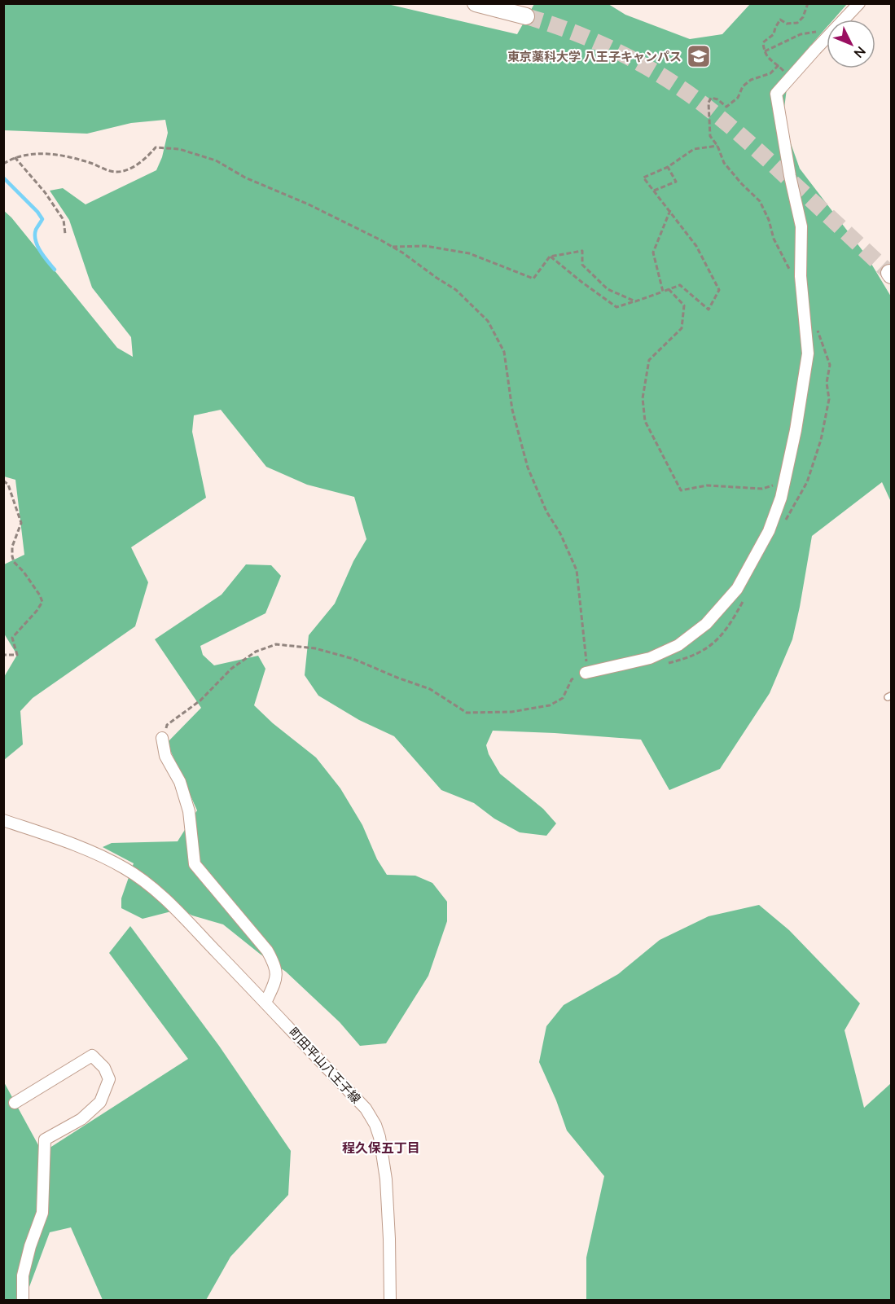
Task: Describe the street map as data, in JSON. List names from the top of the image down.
{
  "streets": {
    "street": ["町田平山八王子線"]
  },
  "districts": ["程久保五丁目"],
  "places": {
    "school or university": ["東京薬科大学 八王子キャンパス"]
  },
  "north": "bottom right"
}
